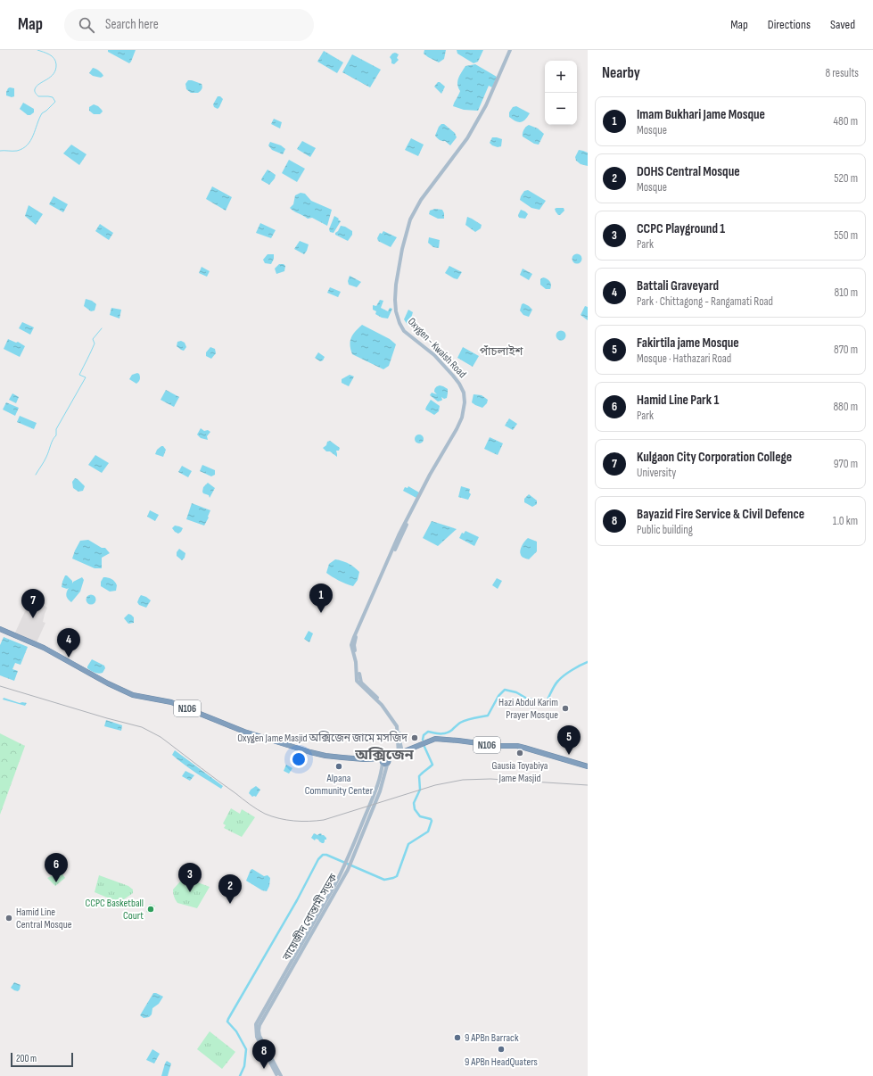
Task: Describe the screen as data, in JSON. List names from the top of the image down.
{
  "streets": {
    "highway": ["N106"],
    "main road": ["Oxygen - Kwaish Road", "বায়েজীদ বোস্তামী সড়ক"]
  },
  "crossings": [
    ["Oxygen - Kwaish Road", "N106"],
    ["N106", "বায়েজীদ বোস্তামী সড়ক"]
  ],
  "districts": ["পাঁচলাইশ", "অক্সিজেন"],
  "places": [
    "Hazi Abdul Karim Prayer Mosque",
    "Oxygen Jame Masjid অক্সিজেন জামে মসজিদ",
    "Gausia Toyabiya Jame Masjid",
    "Alpana Community Center",
    "CCPC Basketball Court",
    "Hamid Line Central Mosque",
    "9 APBn Barrack",
    "9 APBn HeadQuaters"
  ],
  "scale_bar": "200 m",
  "page": {
    "header": "Map",
    "search": "Search here",
    "nav": ["Map", "Directions", "Saved"],
    "heading": ["Nearby", "8 results"],
    "map_buttons": ["+", "−"],
    "list": [
      {
        "mark": "1",
        "name": "Imam Bukhari Jame Mosque",
        "note": "Mosque",
        "value": "480 m"
      },
      {
        "mark": "2",
        "name": "DOHS Central Mosque",
        "note": "Mosque",
        "value": "520 m"
      },
      {
        "mark": "3",
        "name": "CCPC Playground 1",
        "note": "Park",
        "value": "550 m"
      },
      {
        "mark": "4",
        "name": "Battali Graveyard",
        "note": "Park · Chittagong - Rangamati Road",
        "value": "810 m"
      },
      {
        "mark": "5",
        "name": "Fakirtila jame Mosque",
        "note": "Mosque · Hathazari Road",
        "value": "870 m"
      },
      {
        "mark": "6",
        "name": "Hamid Line Park 1",
        "note": "Park",
        "value": "880 m"
      },
      {
        "mark": "7",
        "name": "Kulgaon City Corporation College",
        "note": "University",
        "value": "970 m"
      },
      {
        "mark": "8",
        "name": "Bayazid Fire Service & Civil Defence",
        "note": "Public building",
        "value": "1.0 km"
      }
    ],
    "pins": [
      "1",
      "7",
      "4",
      "5",
      "6",
      "3",
      "2",
      "8"
    ],
    "scale": "200 m"
  }
}
